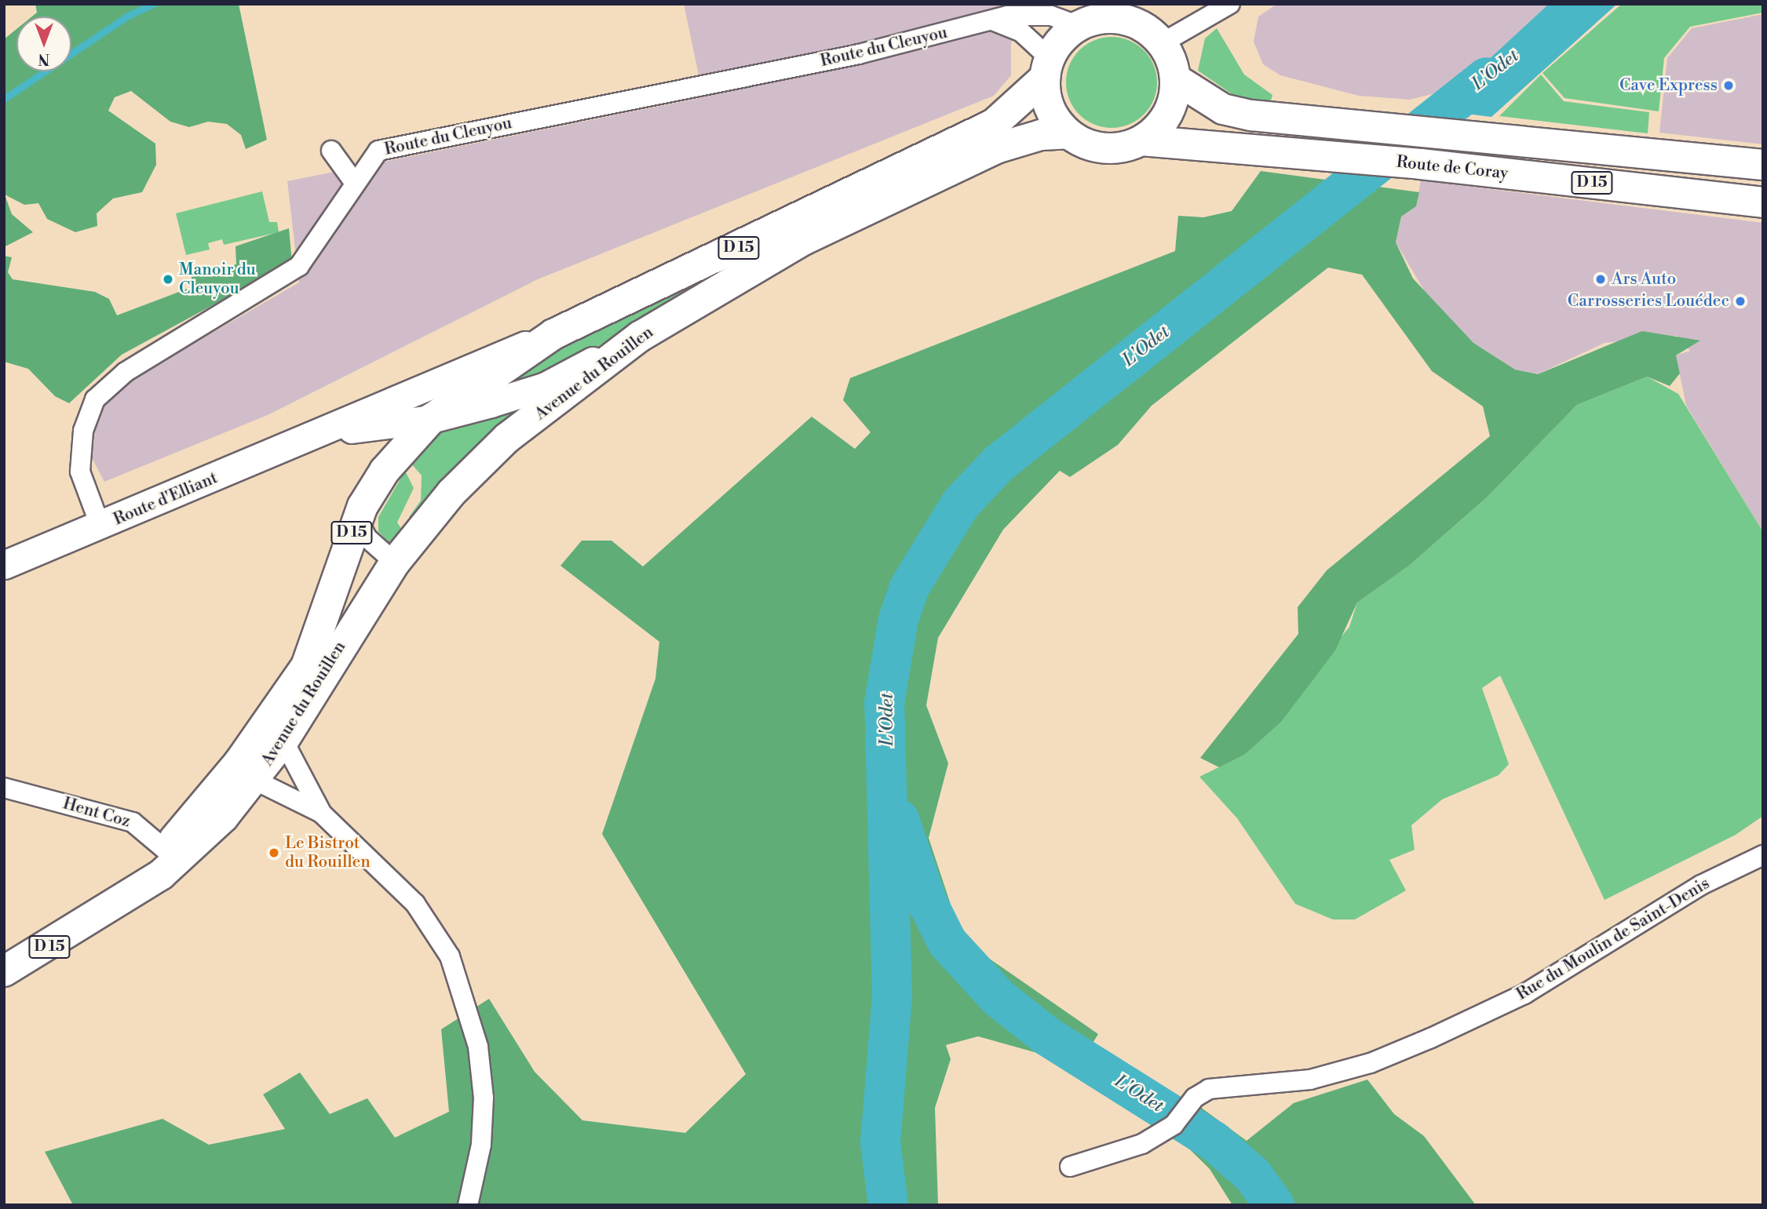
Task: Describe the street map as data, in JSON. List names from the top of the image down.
{
  "streets": {
    "main road": ["Route de Coray", "D 15", "Avenue du Rouillen"],
    "street": [
      "Route du Cleuyou",
      "Route d'Elliant",
      "Hent Coz",
      "Rue du Moulin de Saint-Denis"
    ]
  },
  "crossings": [
    ["Route du Cleuyou", "Route de Coray"],
    ["Route du Cleuyou", "Avenue du Rouillen"],
    ["Route du Cleuyou", "Route d'Elliant"],
    ["Route de Coray", "Avenue du Rouillen"],
    ["Avenue du Rouillen", "Route d'Elliant"],
    ["Avenue du Rouillen", "Hent Coz"]
  ],
  "water": ["L'Odet"],
  "places": [
    "Cave Express",
    "Manoir du Cleuyou",
    "Ars Auto",
    "Carrosseries Louédec",
    "Le Bistrot du Rouillen"
  ],
  "north": "bottom"
}
